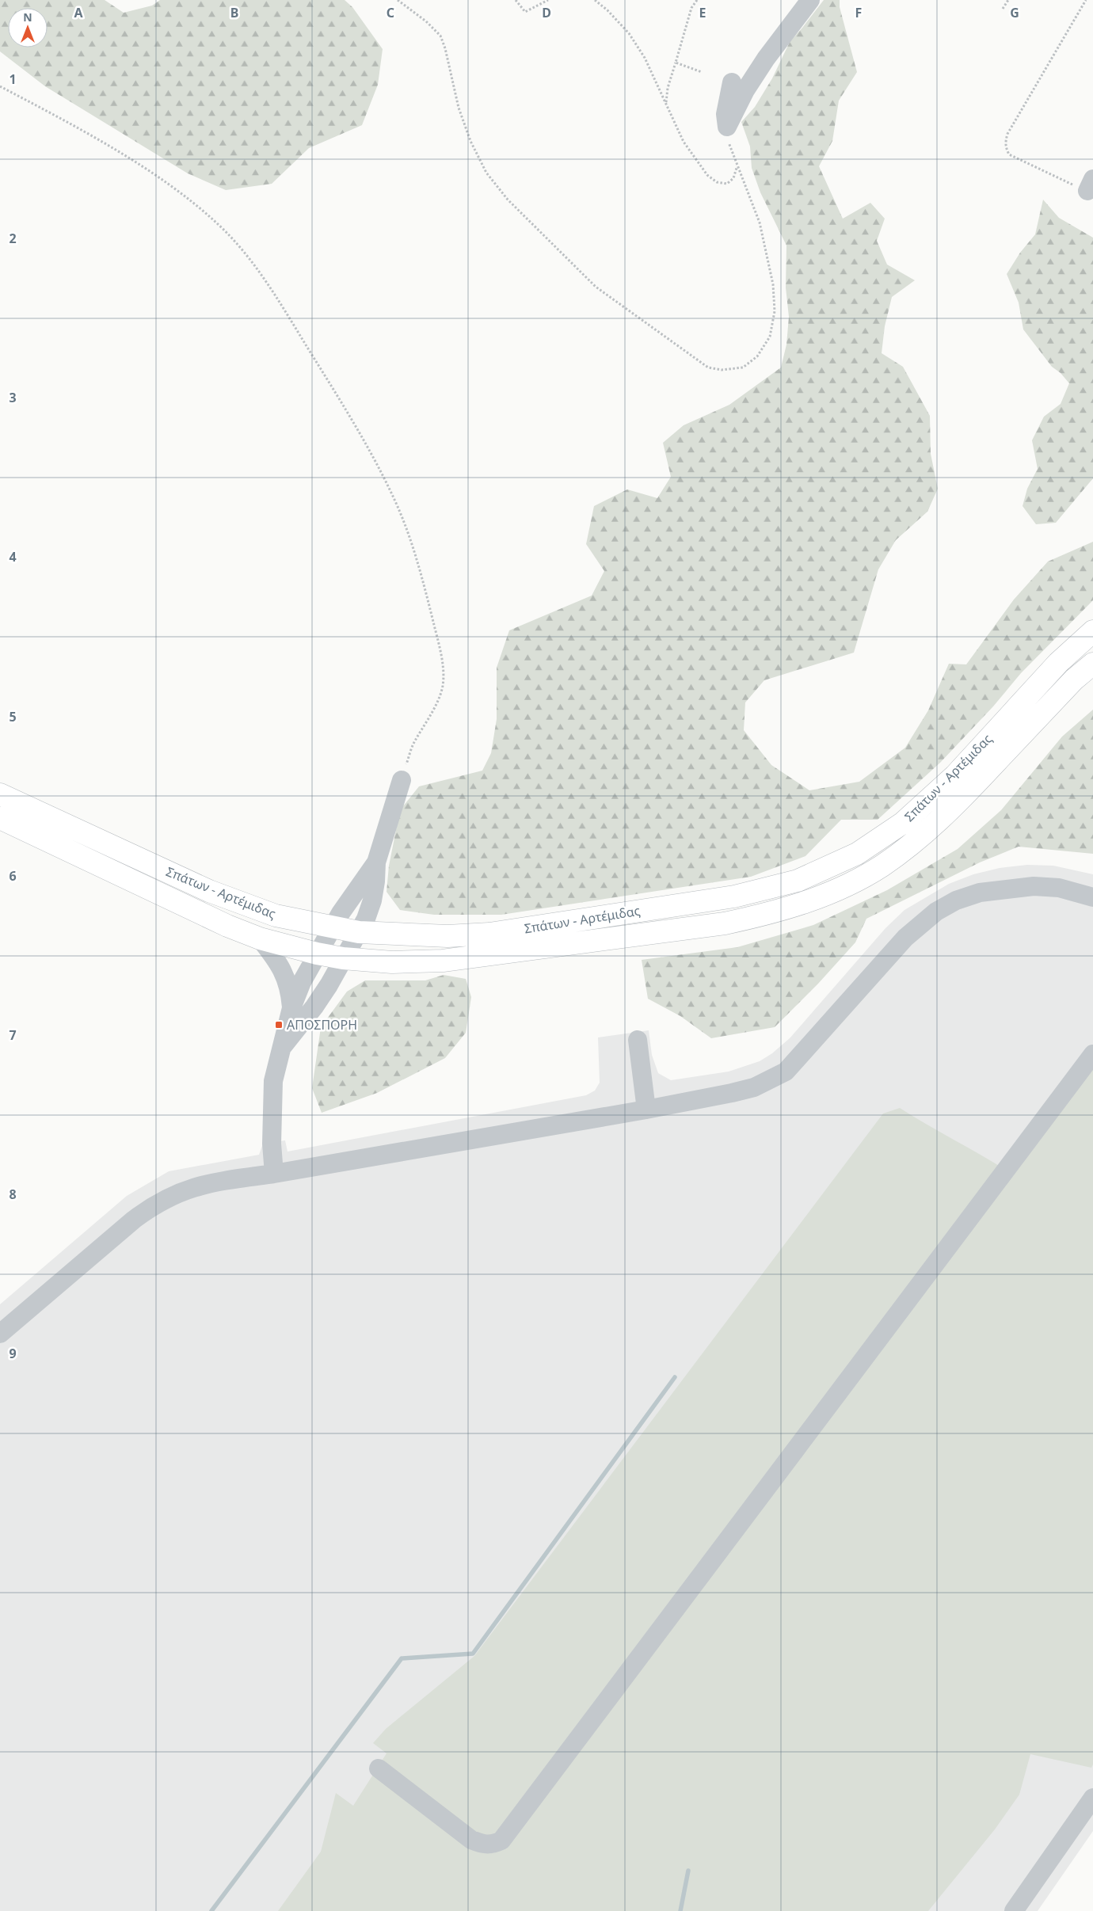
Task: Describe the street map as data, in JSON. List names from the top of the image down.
{
  "streets": {
    "main road": ["Σπάτων - Αρτέμιδας"]
  },
  "places": {
    "transit": ["ΑΠΟΣΠΟΡΗ"]
  },
  "north": "top",
  "grid": {
    "columns": [
      "A",
      "B",
      "C",
      "D",
      "E",
      "F",
      "G"
    ],
    "rows": [
      "1",
      "2",
      "3",
      "4",
      "5",
      "6",
      "7",
      "8",
      "9"
    ]
  }
}
